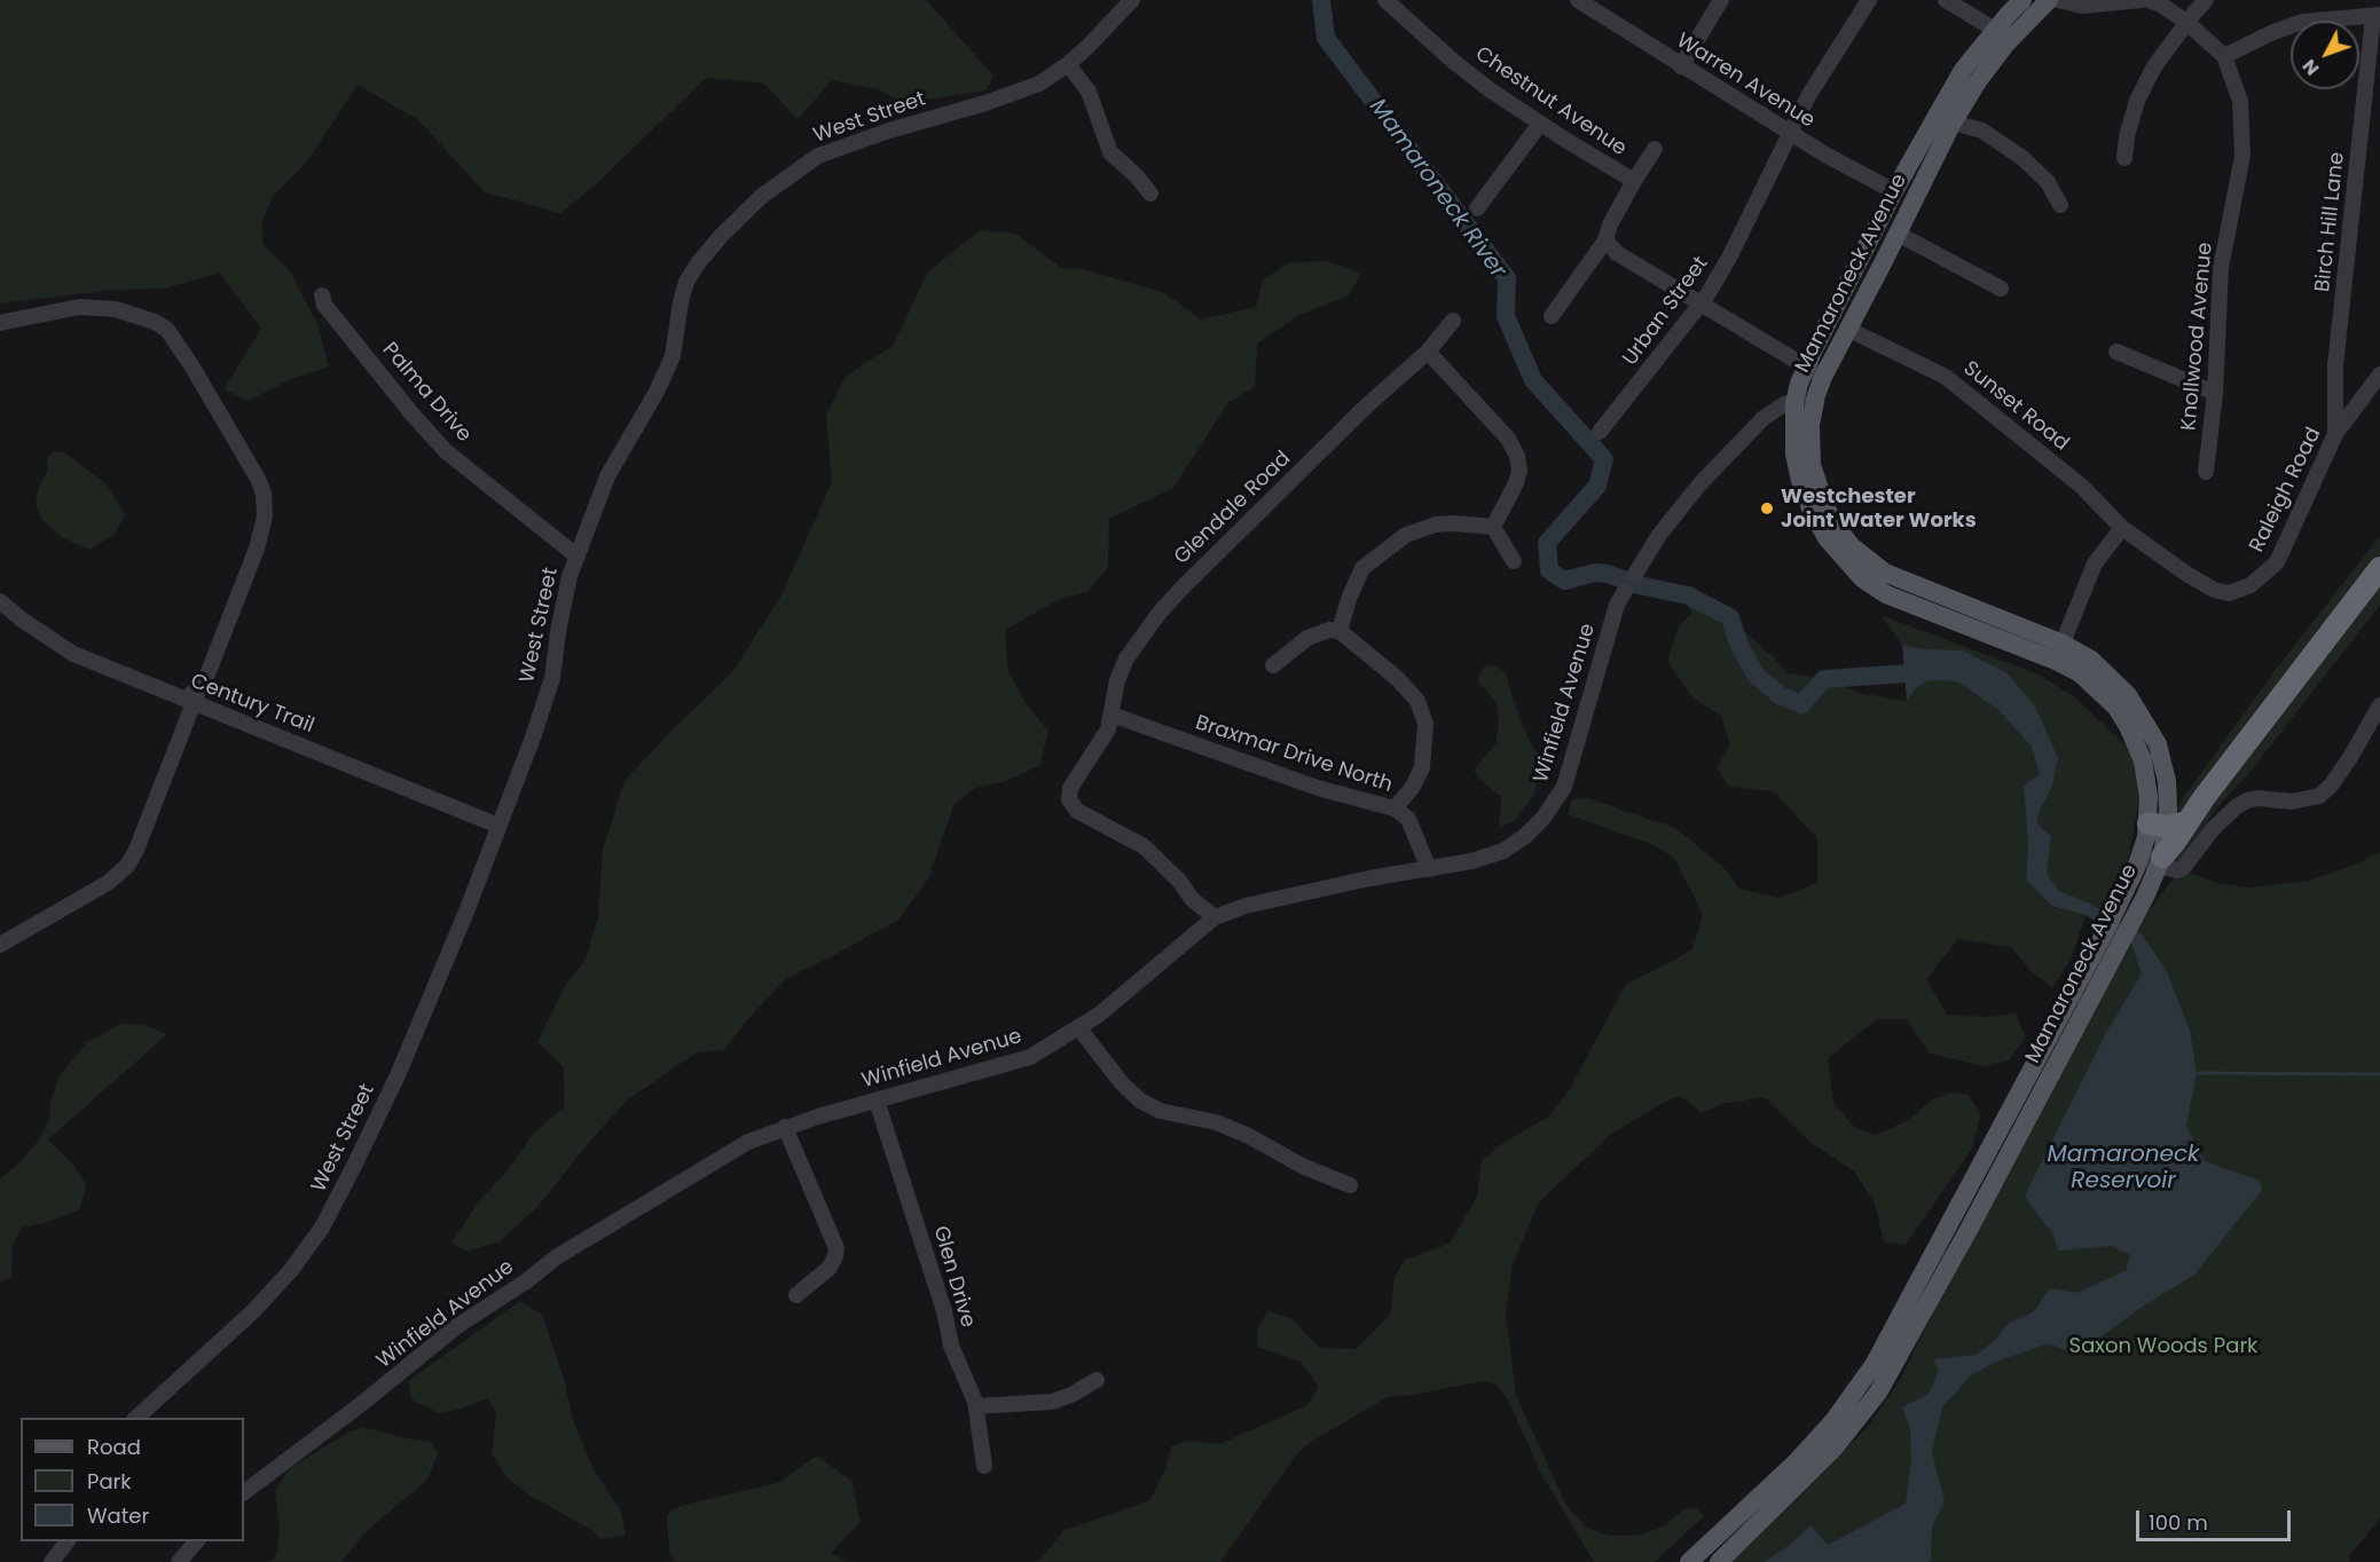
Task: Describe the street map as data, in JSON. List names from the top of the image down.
{
  "streets": {
    "main road": ["Mamaroneck Avenue"],
    "street": [
      "Warren Avenue",
      "Chestnut Avenue",
      "West Street",
      "Birch Hill Lane",
      "Urban Street",
      "Knollwood Avenue",
      "Palma Drive",
      "Sunset Road",
      "Raleigh Road",
      "Glendale Road",
      "Winfield Avenue",
      "Century Trail",
      "Braxmar Drive North",
      "Glen Drive"
    ]
  },
  "crossings": [
    ["Warren Avenue", "Mamaroneck Avenue"],
    ["Warren Avenue", "Urban Street"],
    ["West Street", "Palma Drive"],
    ["West Street", "Century Trail"],
    ["Birch Hill Lane", "Raleigh Road"],
    ["Mamaroneck Avenue", "Sunset Road"],
    ["Sunset Road", "Raleigh Road"],
    ["Glendale Road", "Winfield Avenue"],
    ["Glendale Road", "Braxmar Drive North"],
    ["Winfield Avenue", "Braxmar Drive North"],
    ["Winfield Avenue", "Glen Drive"]
  ],
  "water": ["Mamaroneck River", "Mamaroneck Reservoir"],
  "parks": ["Saxon Woods Park"],
  "places": ["Westchester Joint Water Works"],
  "legend": ["Road", "Park", "Water"],
  "scale_bar": "100 m",
  "north": "bottom left"
}
